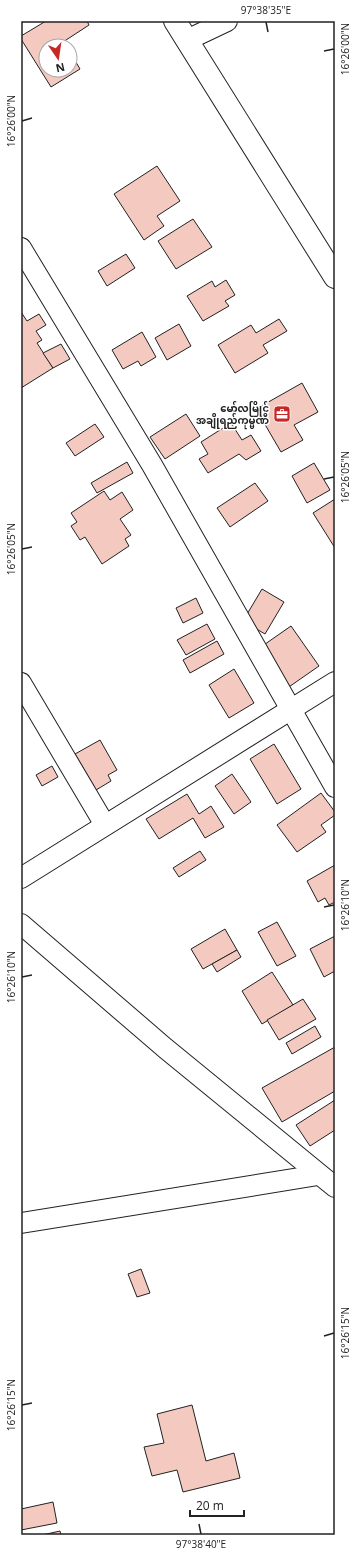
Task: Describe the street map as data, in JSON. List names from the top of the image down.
{
  "places": {
    "office": ["မော်လမြိုင် အချိုရည်ကုမ္မဏီ"]
  },
  "scale_bar": "20 m",
  "north": "bottom",
  "coordinates": [
    "97°38'35\"E",
    "16°26'00\"N",
    "16°26'05\"N",
    "16°26'10\"N",
    "16°26'15\"N",
    "97°38'40\"E"
  ]
}
